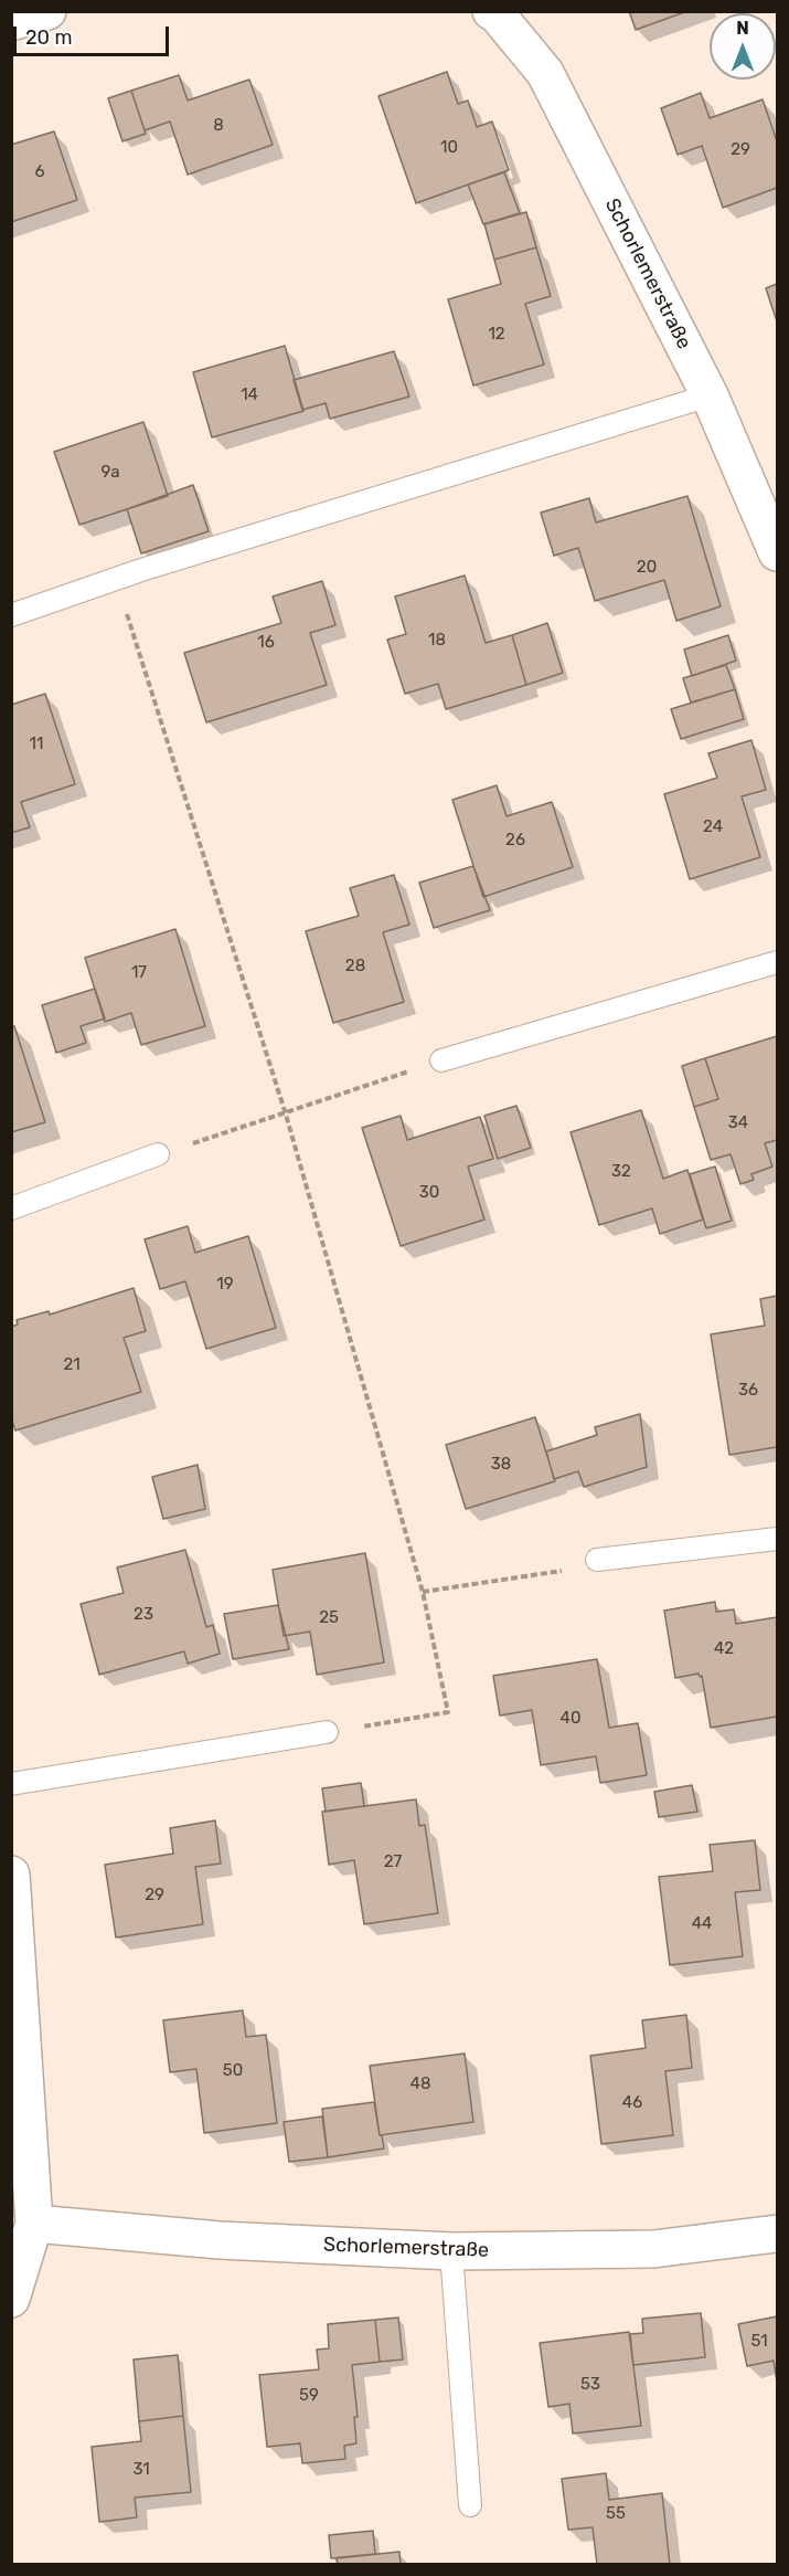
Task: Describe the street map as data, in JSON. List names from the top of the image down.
{
  "streets": {
    "street": ["Schorlemerstraße"]
  },
  "house_numbers": [
    "8",
    "10",
    "29",
    "6",
    "12",
    "14",
    "9a",
    "20",
    "18",
    "16",
    "11",
    "24",
    "26",
    "28",
    "17",
    "34",
    "32",
    "30",
    "19",
    "21",
    "36",
    "38",
    "23",
    "25",
    "42",
    "40",
    "27",
    "29",
    "44",
    "50",
    "48",
    "46",
    "51",
    "53",
    "59",
    "31",
    "55"
  ],
  "scale_bar": "20 m",
  "north": "top"
}
